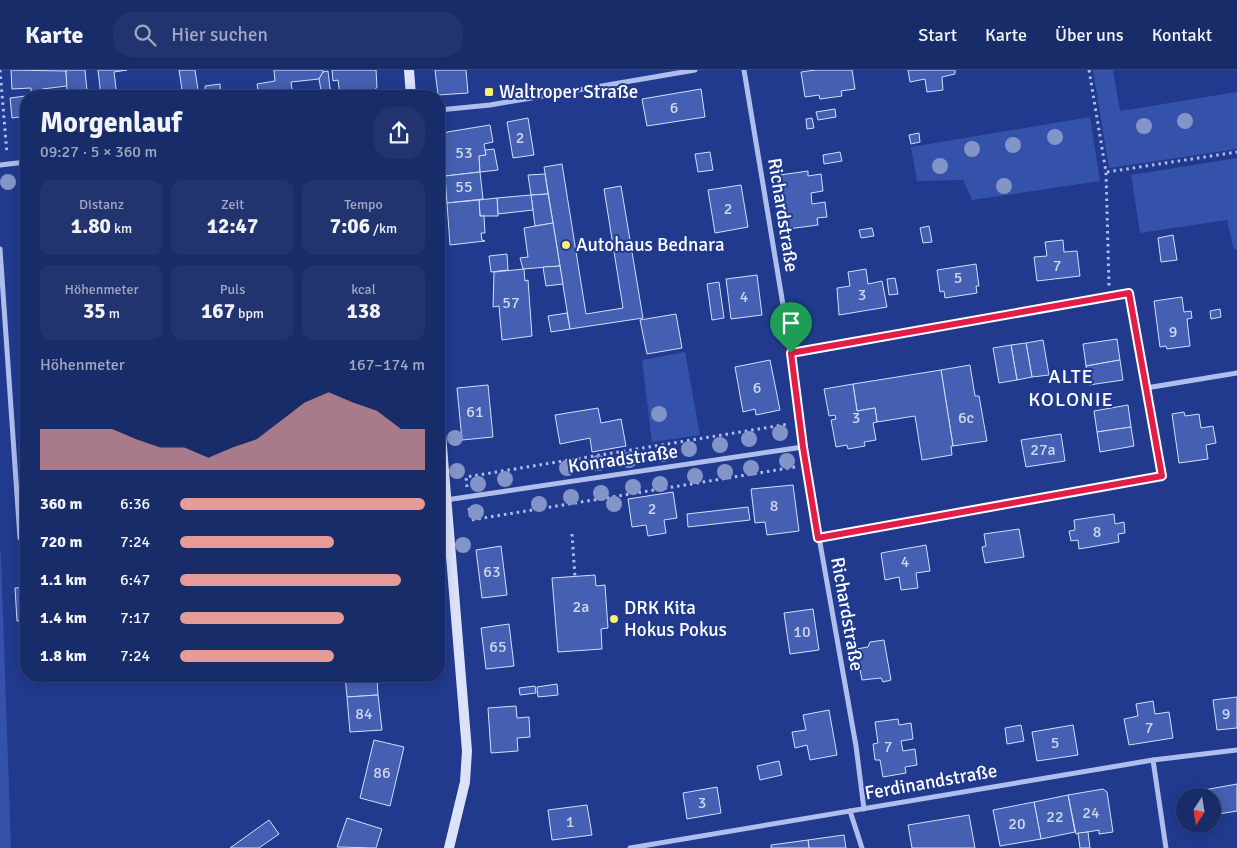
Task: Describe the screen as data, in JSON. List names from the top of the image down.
{
  "streets": {
    "street": ["Richardstraße", "Konradstraße", "Ferdinandstraße"]
  },
  "crossings": [
    ["Richardstraße", "Konradstraße"],
    ["Richardstraße", "Ferdinandstraße"]
  ],
  "districts": ["ALTE KOLONIE"],
  "places": {
    "transit": ["Waltroper Straße"],
    "other": ["Autohaus Bednara", "DRK Kita Hokus Pokus"]
  },
  "house_numbers": [
    "6",
    "2",
    "53",
    "55",
    "2",
    "7",
    "5",
    "3",
    "4",
    "57",
    "9",
    "6",
    "61",
    "3",
    "6c",
    "27a",
    "8",
    "2",
    "8",
    "4",
    "63",
    "2a",
    "10",
    "65",
    "84",
    "9",
    "7",
    "5",
    "7",
    "86",
    "3",
    "24",
    "22",
    "1",
    "20"
  ],
  "north": "bottom",
  "page": {
    "header": "Karte",
    "search": "Hier suchen",
    "nav": [
      "Start",
      "Karte",
      "Über uns",
      "Kontakt"
    ],
    "heading": ["Morgenlauf", "09:27 · 5 × 360 m"],
    "stats": [
      ["Distanz", "1.80 km"],
      ["Zeit", "12:47"],
      ["Tempo", "7:06 /km"],
      ["Höhenmeter", "35 m"],
      ["Puls", "167 bpm"],
      ["kcal", "138"]
    ],
    "chart": ["Höhenmeter", "167–174 m"],
    "list": [
      {
        "name": "360 m",
        "note": "6:36"
      },
      {
        "name": "720 m",
        "note": "7:24"
      },
      {
        "name": "1.1 km",
        "note": "6:47"
      },
      {
        "name": "1.4 km",
        "note": "7:17"
      },
      {
        "name": "1.8 km",
        "note": "7:24"
      }
    ]
  }
}
